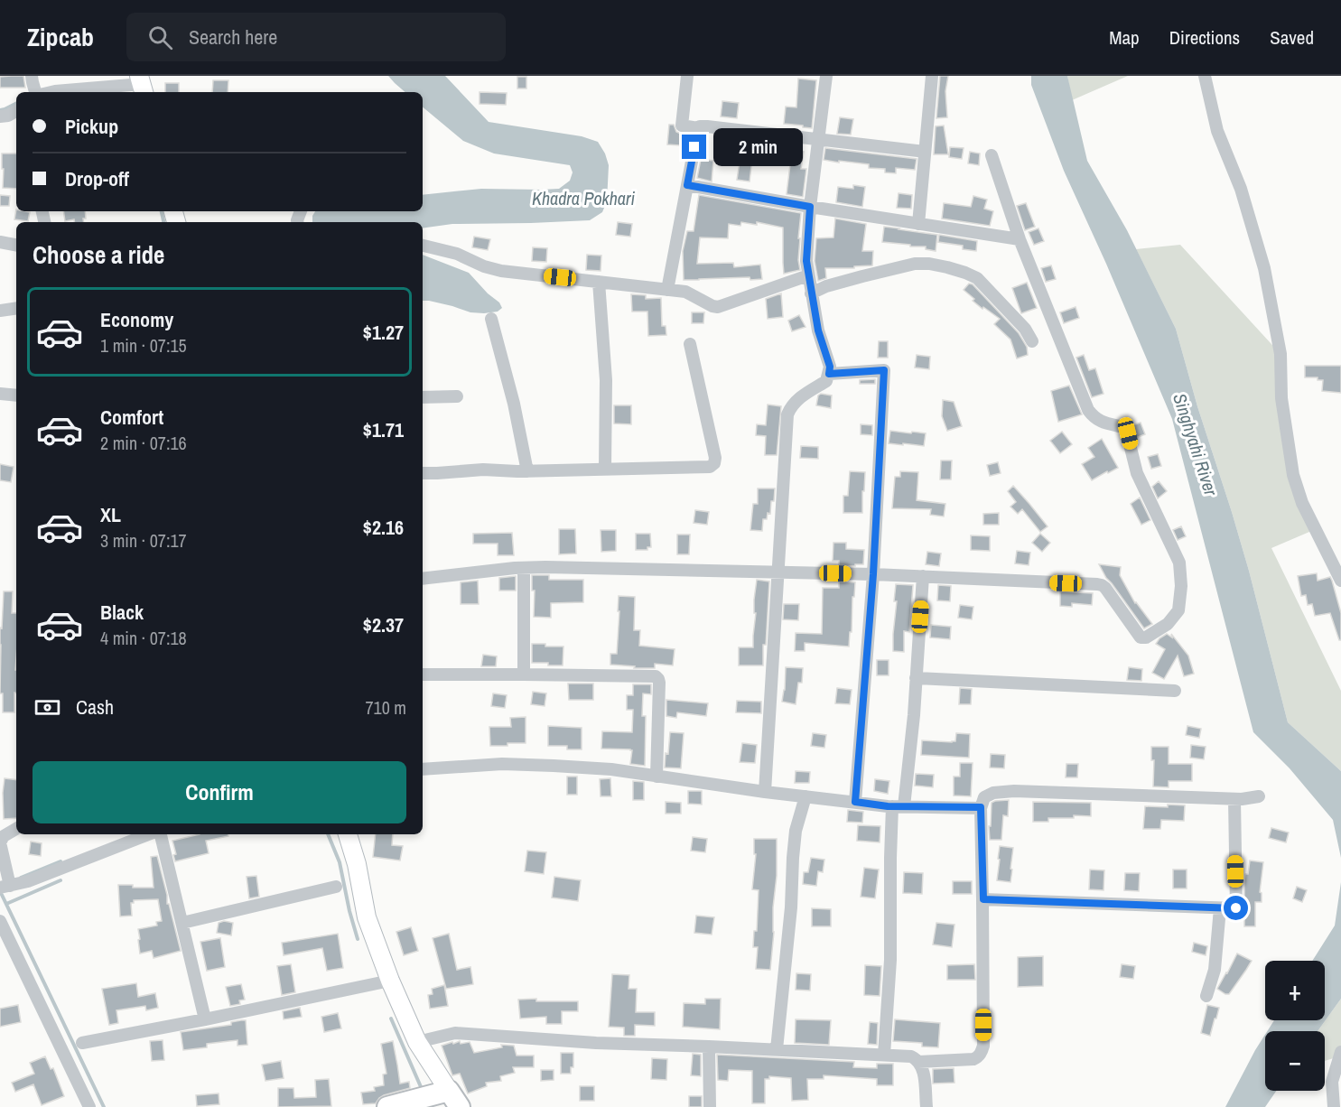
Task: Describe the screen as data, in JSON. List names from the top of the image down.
{
  "water": ["Khadra Pokhari", "Singhyahi River"],
  "page": {
    "header": "Zipcab",
    "search": "Search here",
    "nav": ["Map", "Directions", "Saved"],
    "banner": ["Pickup", "Drop-off"],
    "bubble": "2 min",
    "heading": "Choose a ride",
    "list": [
      {
        "name": "Economy",
        "note": "1 min · 07:15",
        "value": "$1.27"
      },
      {
        "name": "Comfort",
        "note": "2 min · 07:16",
        "value": "$1.71"
      },
      {
        "name": "XL",
        "note": "3 min · 07:17",
        "value": "$2.16"
      },
      {
        "name": "Black",
        "note": "4 min · 07:18",
        "value": "$2.37"
      }
    ],
    "pay": ["Cash", "710 m"],
    "buttons": "Confirm",
    "map_buttons": ["+", "−"]
  }
}
